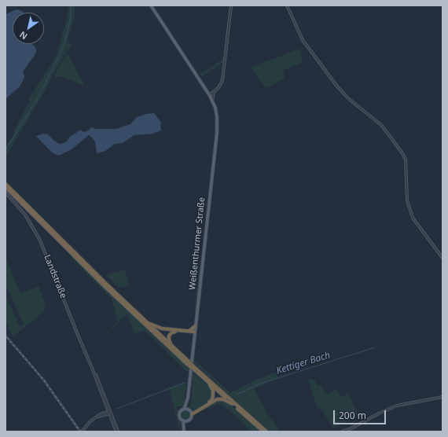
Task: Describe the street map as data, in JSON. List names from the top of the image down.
{
  "streets": {
    "main road": ["Weißenthurmer Straße"],
    "street": ["Landstraße"]
  },
  "water": ["Kettiger Bach"],
  "scale_bar": "200 m",
  "north": "bottom left"
}
